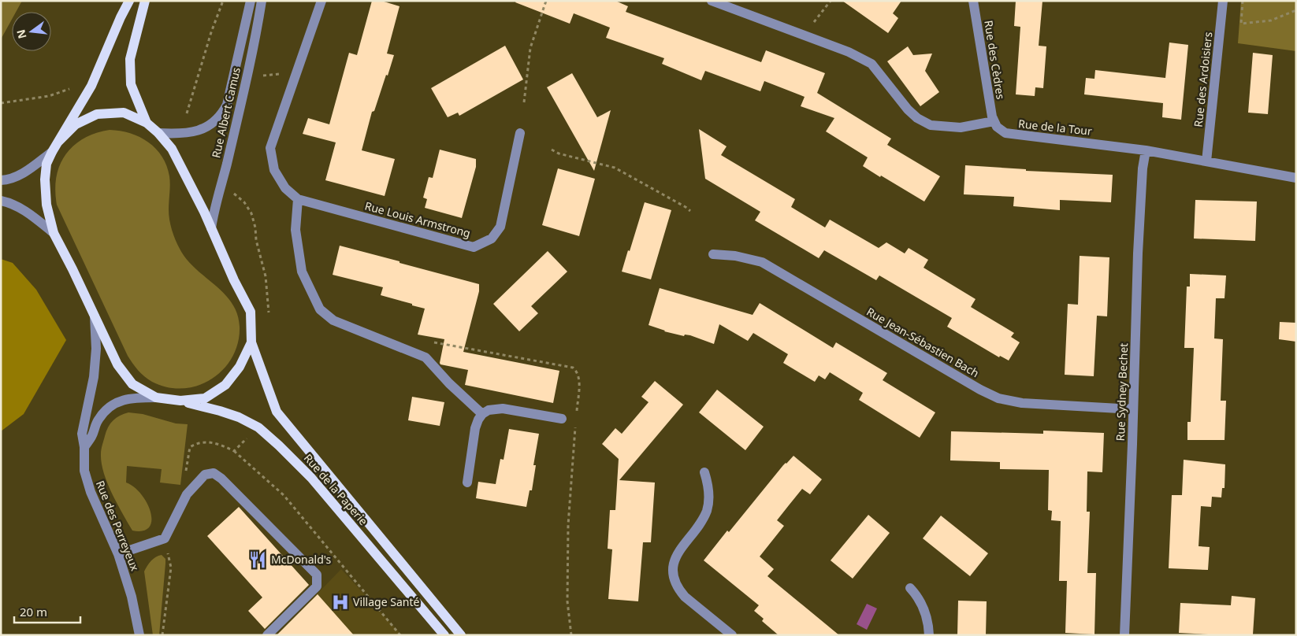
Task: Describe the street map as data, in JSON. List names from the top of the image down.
{
  "streets": {
    "main road": ["Rue de la Paperie"],
    "street": [
      "Rue des Cèdres",
      "Rue des Ardoisiers",
      "Rue Albert Camus",
      "Rue de la Tour",
      "Rue Louis Armstrong",
      "Rue Jean-Sébastien Bach",
      "Rue Sydney Bechet",
      "Rue des Perreyeux"
    ]
  },
  "crossings": [
    ["Rue des Cèdres", "Rue de la Tour"],
    ["Rue des Ardoisiers", "Rue de la Tour"],
    ["Rue de la Tour", "Rue Sydney Bechet"],
    ["Rue Jean-Sébastien Bach", "Rue Sydney Bechet"]
  ],
  "places": {
    "restaurant": ["McDonald's"],
    "hospital": ["Village Santé"]
  },
  "scale_bar": "20 m",
  "north": "left"
}
